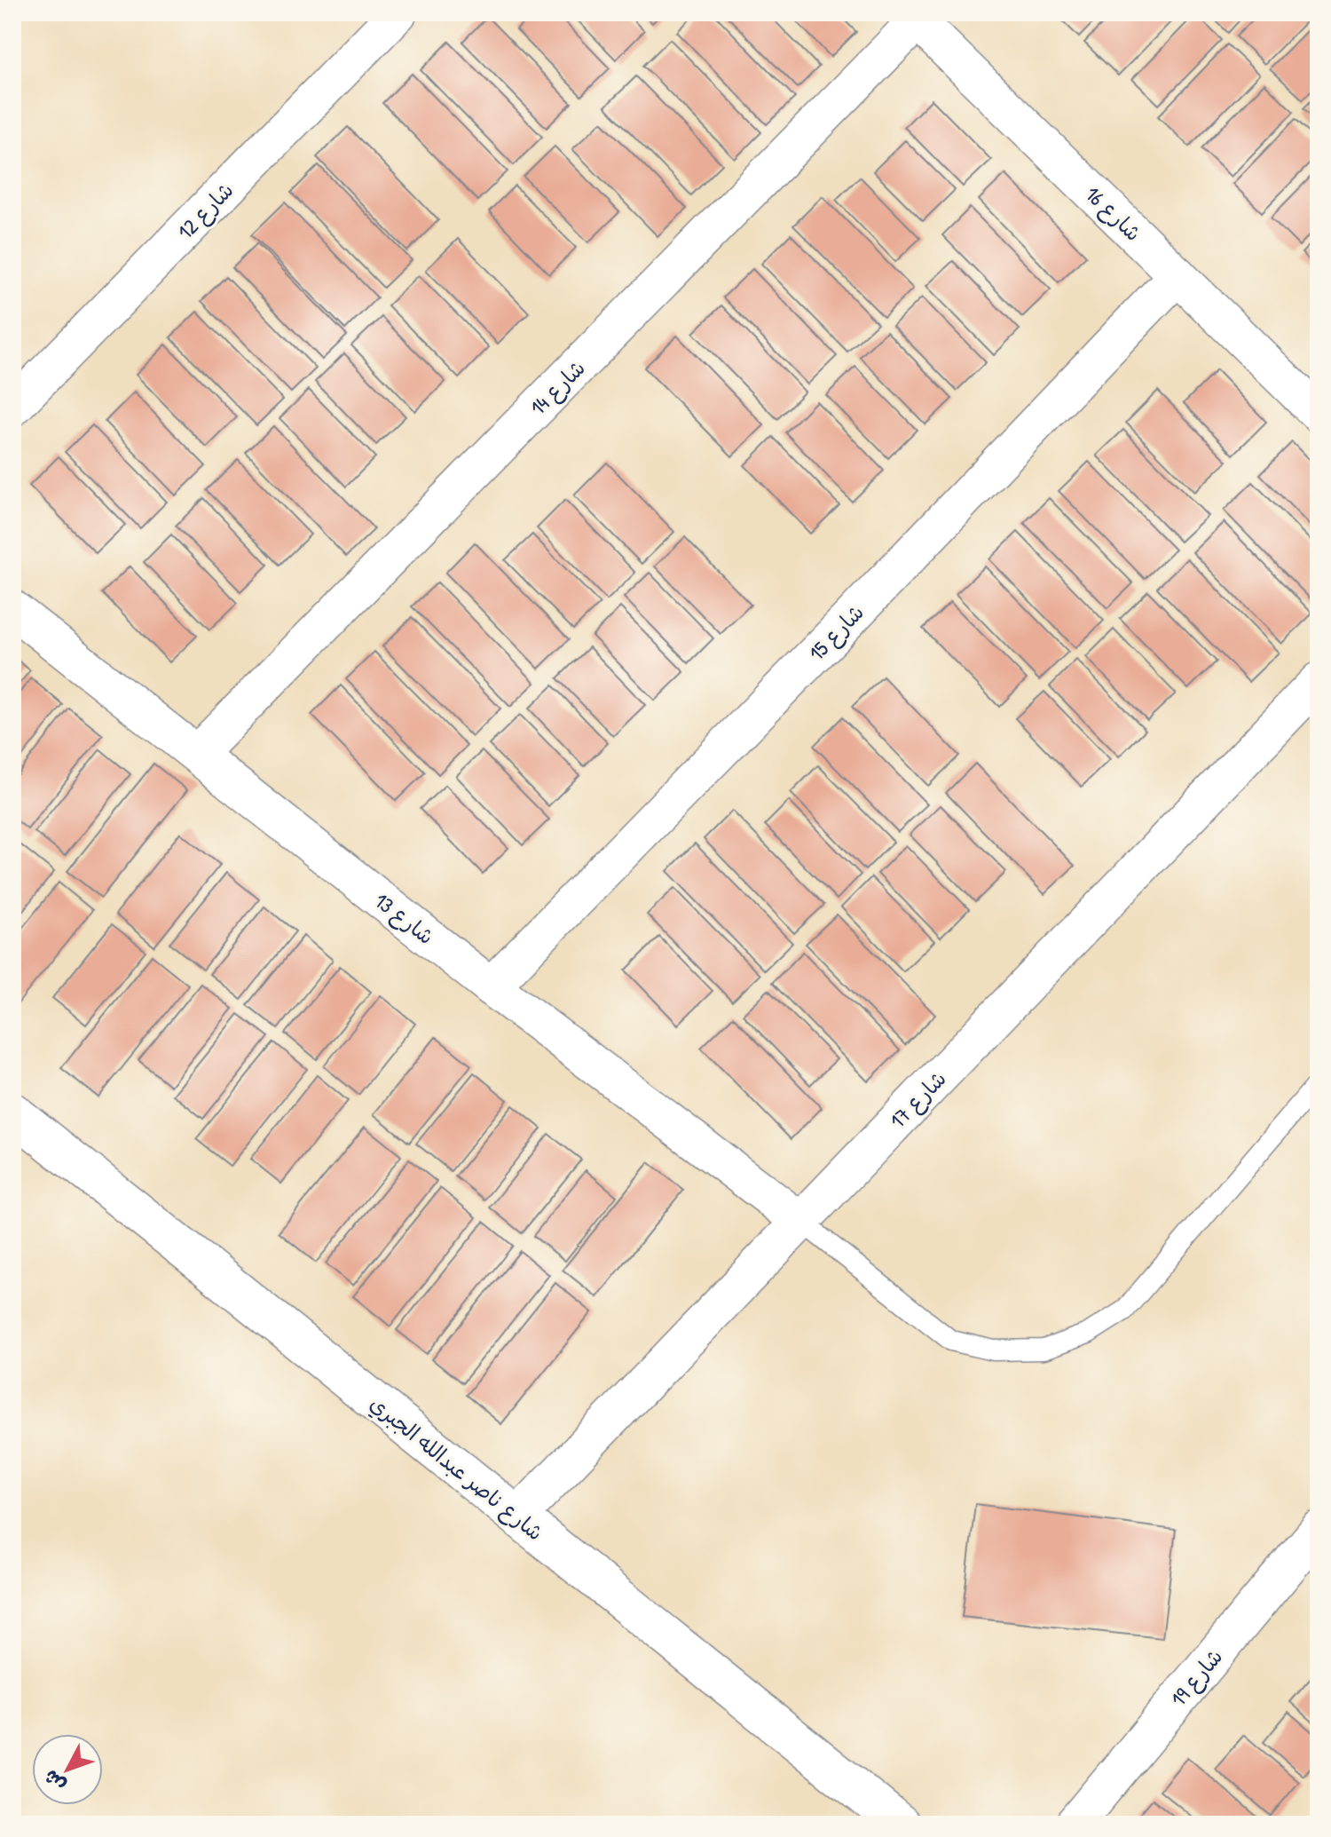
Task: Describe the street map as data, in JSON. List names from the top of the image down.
{
  "streets": {
    "street": [
      "شارع 12",
      "شارع 16",
      "شارع 14",
      "شارع 15",
      "شارع 13",
      "شارع 17",
      "شارع ناصر عبدالله الجبري",
      "شارع 19"
    ]
  },
  "crossings": [
    ["شارع 16", "شارع 14"],
    ["شارع 16", "شارع 15"],
    ["شارع 14", "شارع 13"],
    ["شارع 15", "شارع 13"],
    ["شارع 13", "شارع 17"],
    ["شارع 17", "شارع ناصر عبدالله الجبري"]
  ],
  "north": "bottom left"
}
